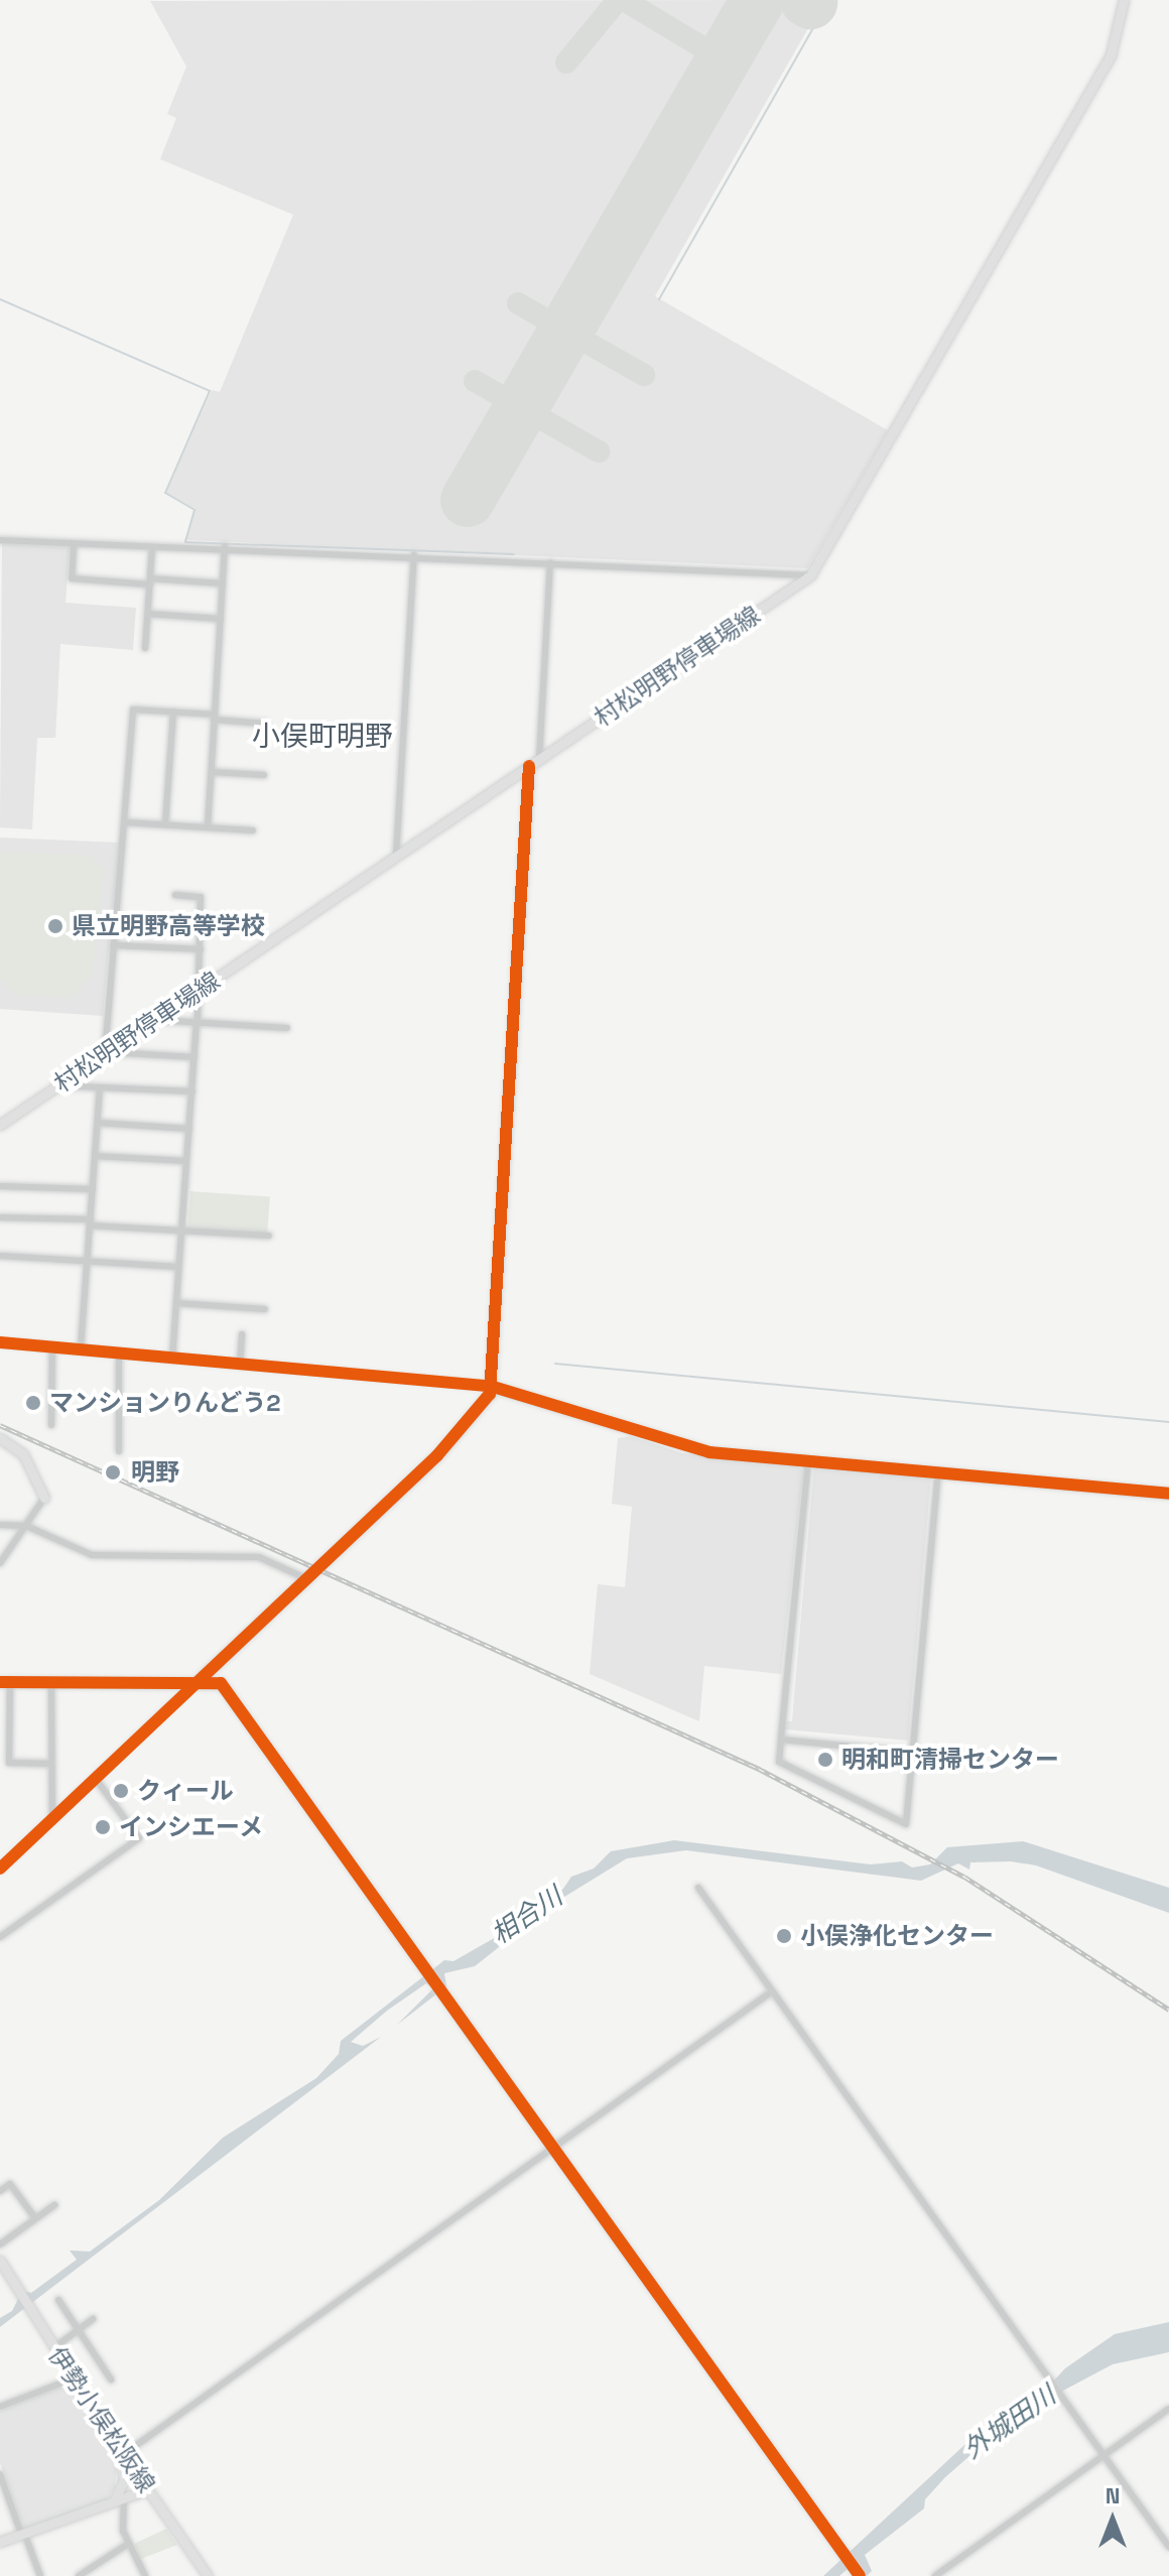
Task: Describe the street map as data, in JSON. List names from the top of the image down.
{
  "streets": {
    "street": ["村松明野停車場線", "伊勢小俣松阪線"]
  },
  "districts": ["小俣町明野"],
  "water": ["相合川", "外城田川"],
  "places": [
    "県立明野高等学校",
    "マンションりんどう2",
    "明野",
    "明和町清掃センター",
    "クィール",
    "インシエーメ",
    "小俣浄化センター"
  ],
  "north": "top"
}
